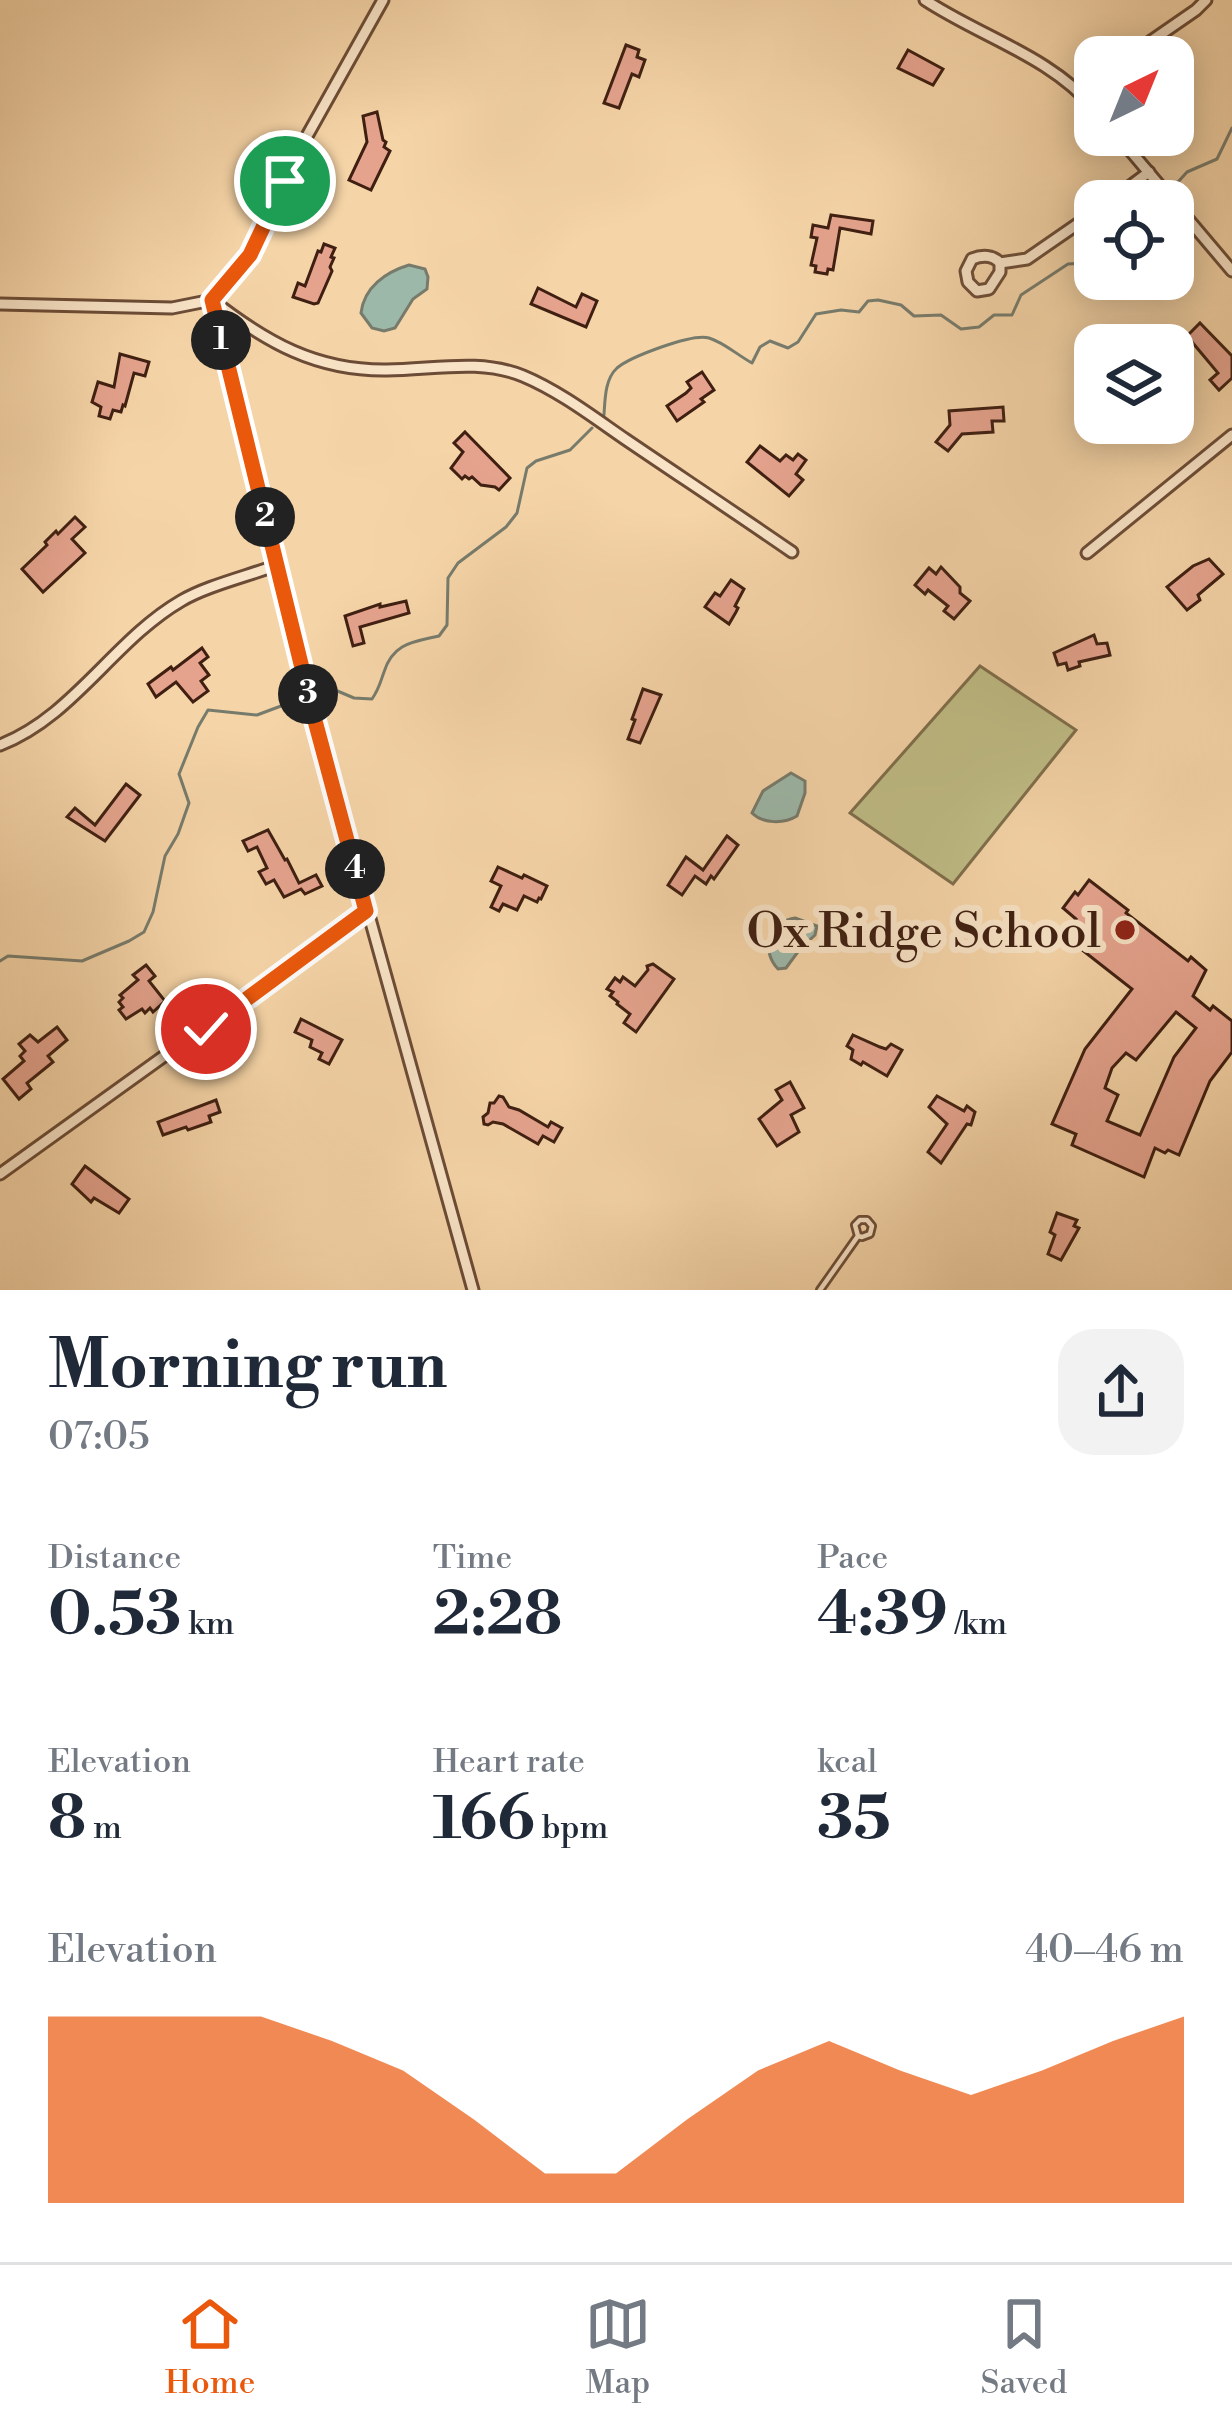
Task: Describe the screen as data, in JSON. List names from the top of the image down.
{
  "places": ["Ox Ridge School"],
  "north": "top right",
  "page": {
    "pins": [
      "1",
      "2",
      "3",
      "4"
    ],
    "heading": ["Morning run", "07:05"],
    "stats": [
      ["Distance", "0.53 km"],
      ["Time", "2:28"],
      ["Pace", "4:39 /km"],
      ["Elevation", "8 m"],
      ["Heart rate", "166 bpm"],
      ["kcal", "35"]
    ],
    "chart": ["Elevation", "40–46 m"],
    "tabs": ["Home", "Map", "Saved"]
  }
}
